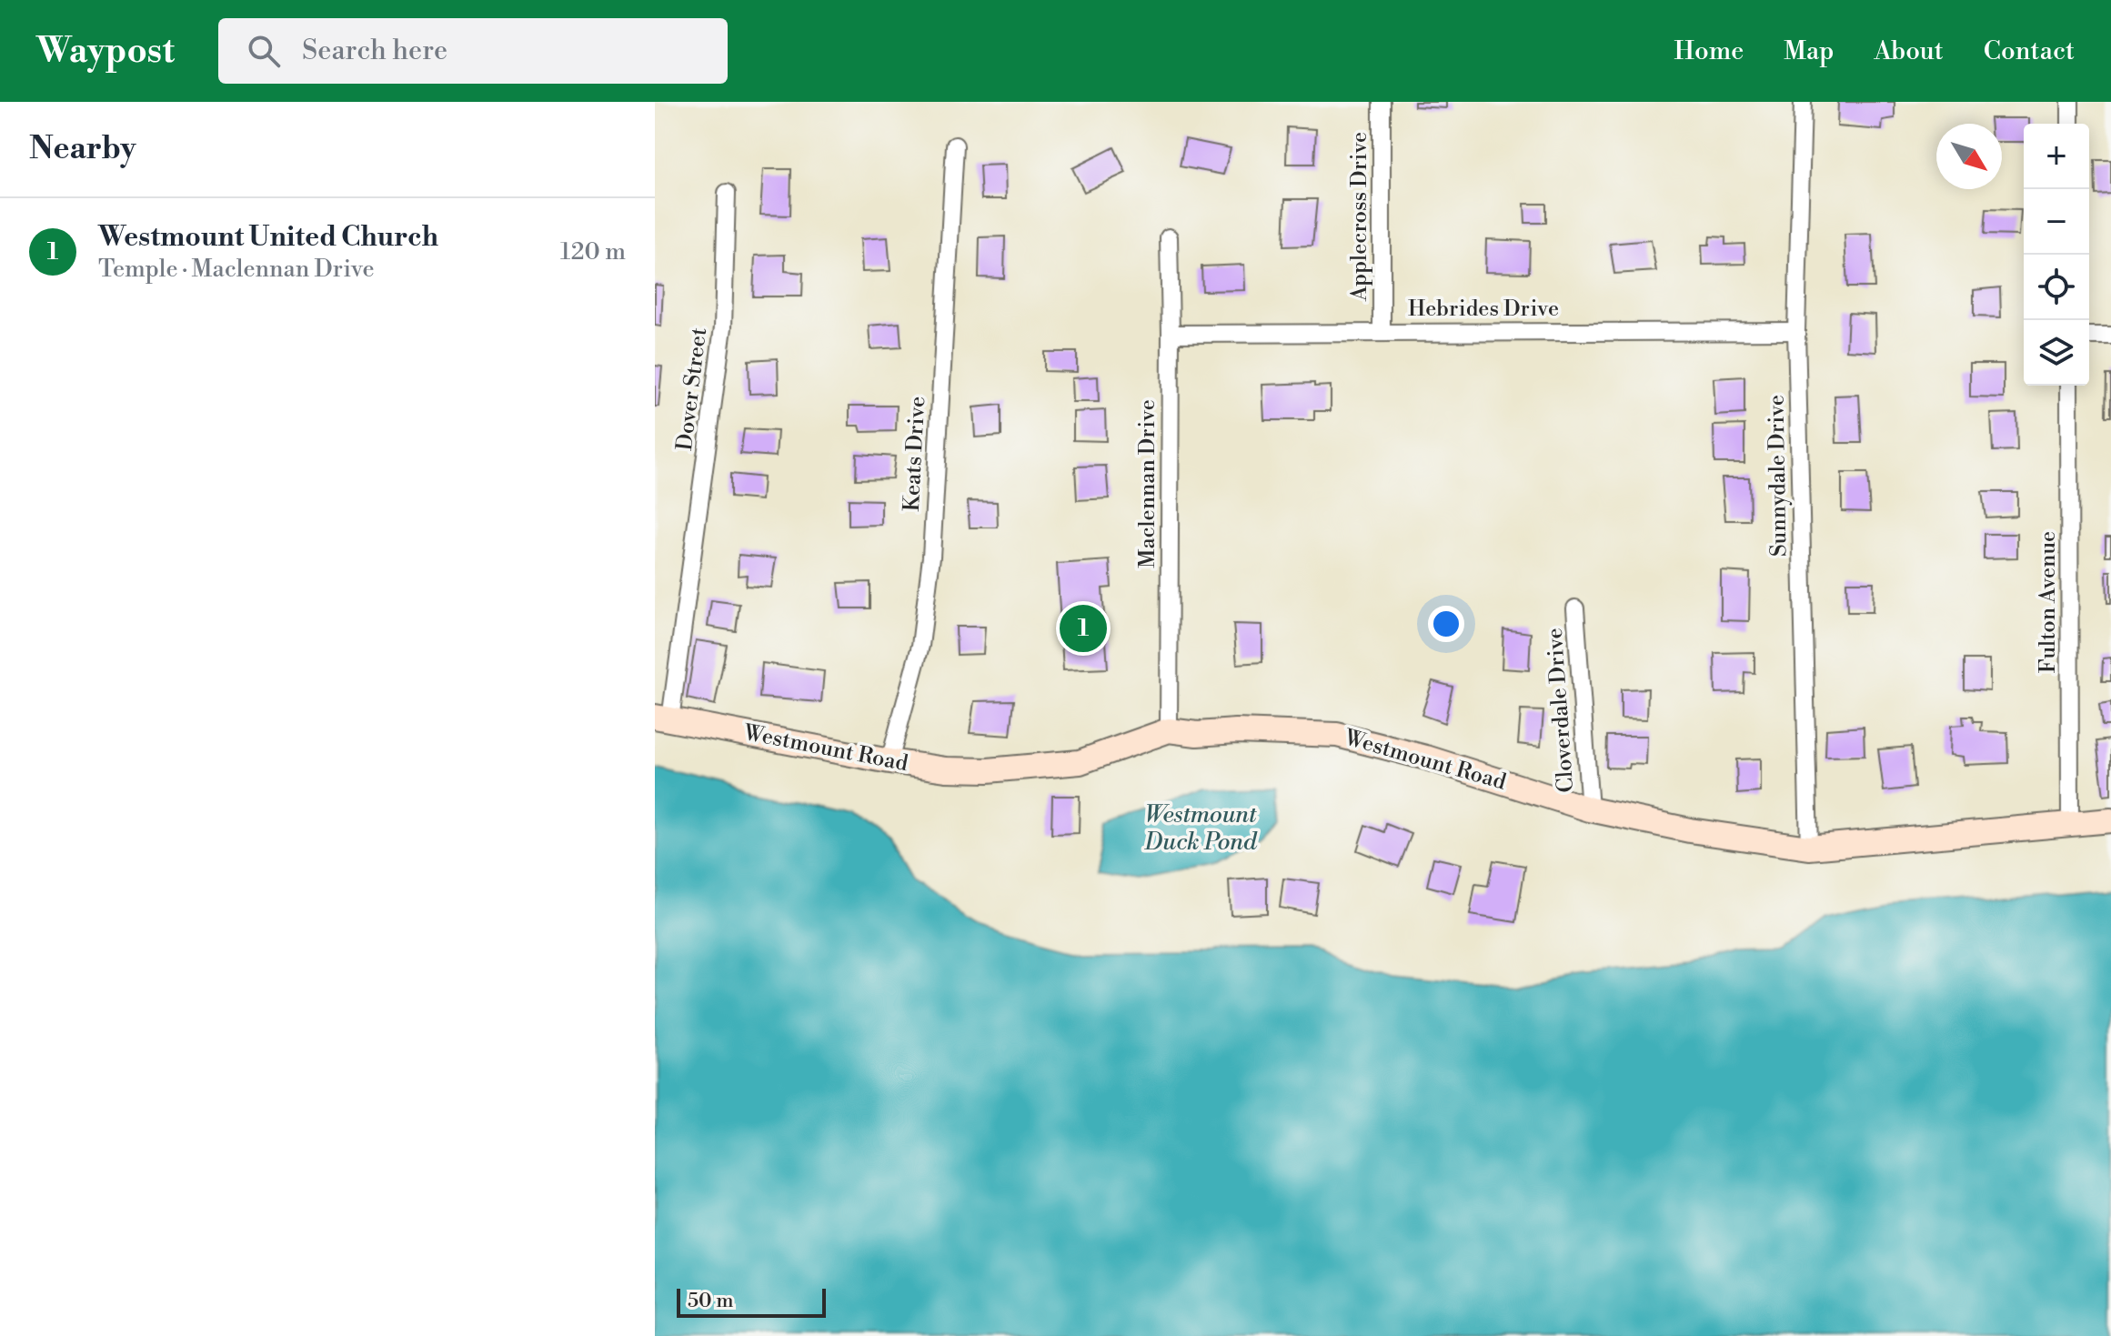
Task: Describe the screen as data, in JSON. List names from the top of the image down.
{
  "streets": {
    "main road": ["Westmount Road"],
    "street": [
      "Applecross Drive",
      "Hebrides Drive",
      "Dover Street",
      "Keats Drive",
      "Sunnydale Drive",
      "Maclennan Drive",
      "Fulton Avenue",
      "Cloverdale Drive"
    ]
  },
  "crossings": [
    ["Applecross Drive", "Hebrides Drive"],
    ["Hebrides Drive", "Sunnydale Drive"],
    ["Hebrides Drive", "Maclennan Drive"],
    ["Dover Street", "Westmount Road"],
    ["Keats Drive", "Westmount Road"],
    ["Sunnydale Drive", "Westmount Road"],
    ["Maclennan Drive", "Westmount Road"],
    ["Fulton Avenue", "Westmount Road"],
    ["Cloverdale Drive", "Westmount Road"]
  ],
  "water": ["Westmount Duck Pond"],
  "scale_bar": "50 m",
  "north": "bottom right",
  "page": {
    "header": "Waypost",
    "search": "Search here",
    "nav": [
      "Home",
      "Map",
      "About",
      "Contact"
    ],
    "heading": "Nearby",
    "map_buttons": ["+", "−"],
    "list": [
      {
        "mark": "1",
        "name": "Westmount United Church",
        "note": "Temple · Maclennan Drive",
        "value": "120 m"
      }
    ],
    "pins": "1",
    "scale": "50 m"
  }
}
